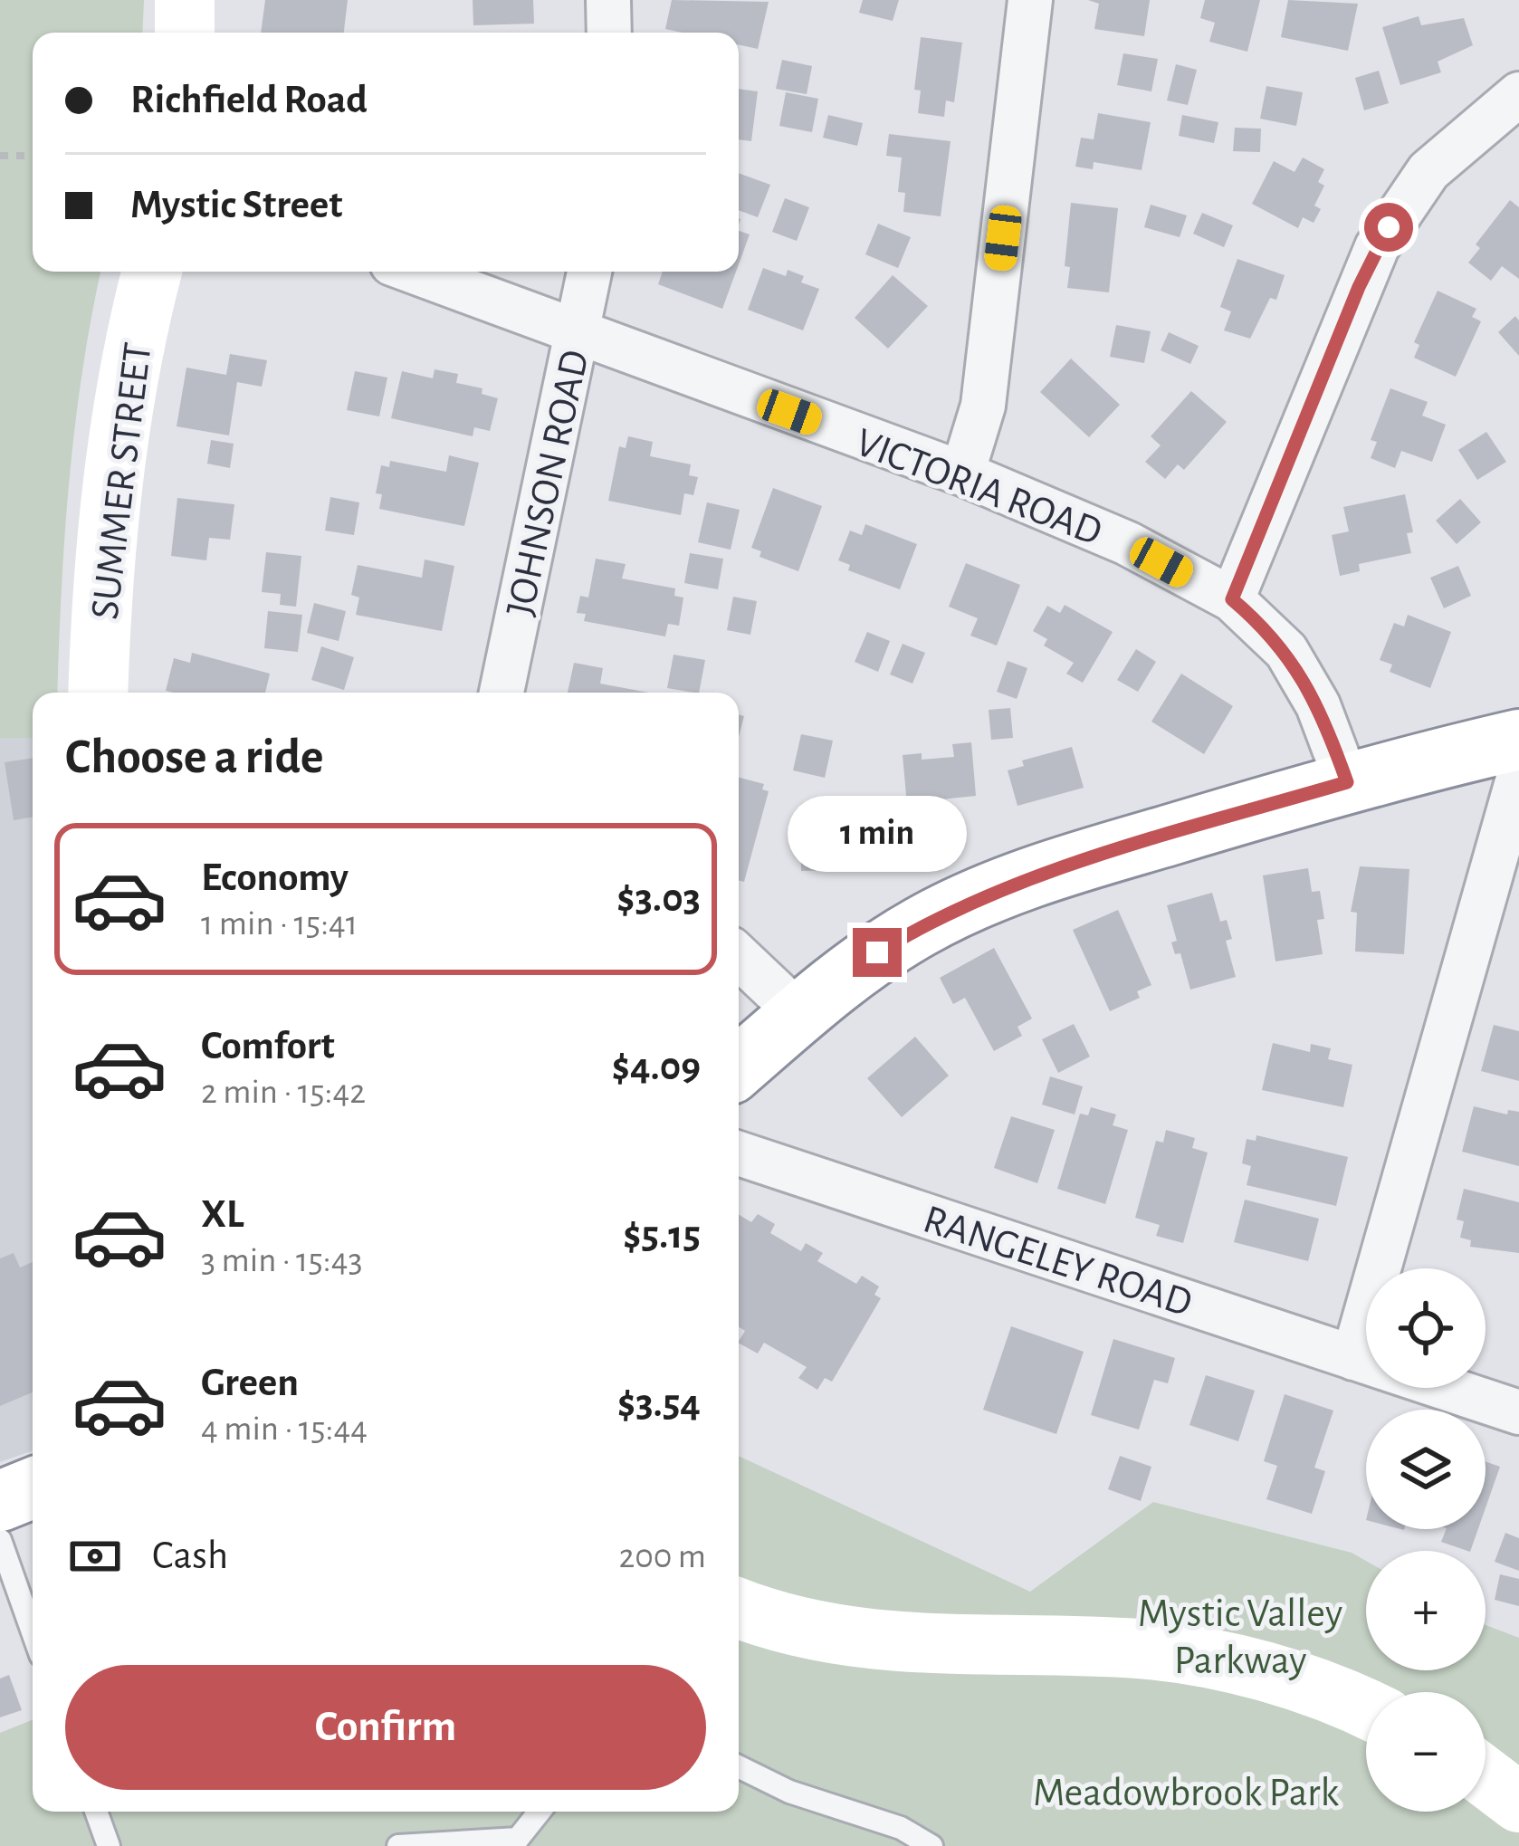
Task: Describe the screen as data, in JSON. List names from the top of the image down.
{
  "streets": {
    "main road": ["SUMMER STREET"],
    "street": ["JOHNSON ROAD", "VICTORIA ROAD", "RANGELEY ROAD"]
  },
  "crossings": [
    ["JOHNSON ROAD", "VICTORIA ROAD"]
  ],
  "parks": ["Mystic Valley Parkway", "Meadowbrook Park"],
  "page": {
    "banner": ["Richfield Road", "Mystic Street"],
    "heading": "Choose a ride",
    "bubble": "1 min",
    "list": [
      {
        "name": "Economy",
        "note": "1 min · 15:41",
        "value": "$3.03"
      },
      {
        "name": "Comfort",
        "note": "2 min · 15:42",
        "value": "$4.09"
      },
      {
        "name": "XL",
        "note": "3 min · 15:43",
        "value": "$5.15"
      },
      {
        "name": "Green",
        "note": "4 min · 15:44",
        "value": "$3.54"
      }
    ],
    "map_buttons": ["+", "−"],
    "pay": ["Cash", "200 m"],
    "buttons": "Confirm"
  }
}
